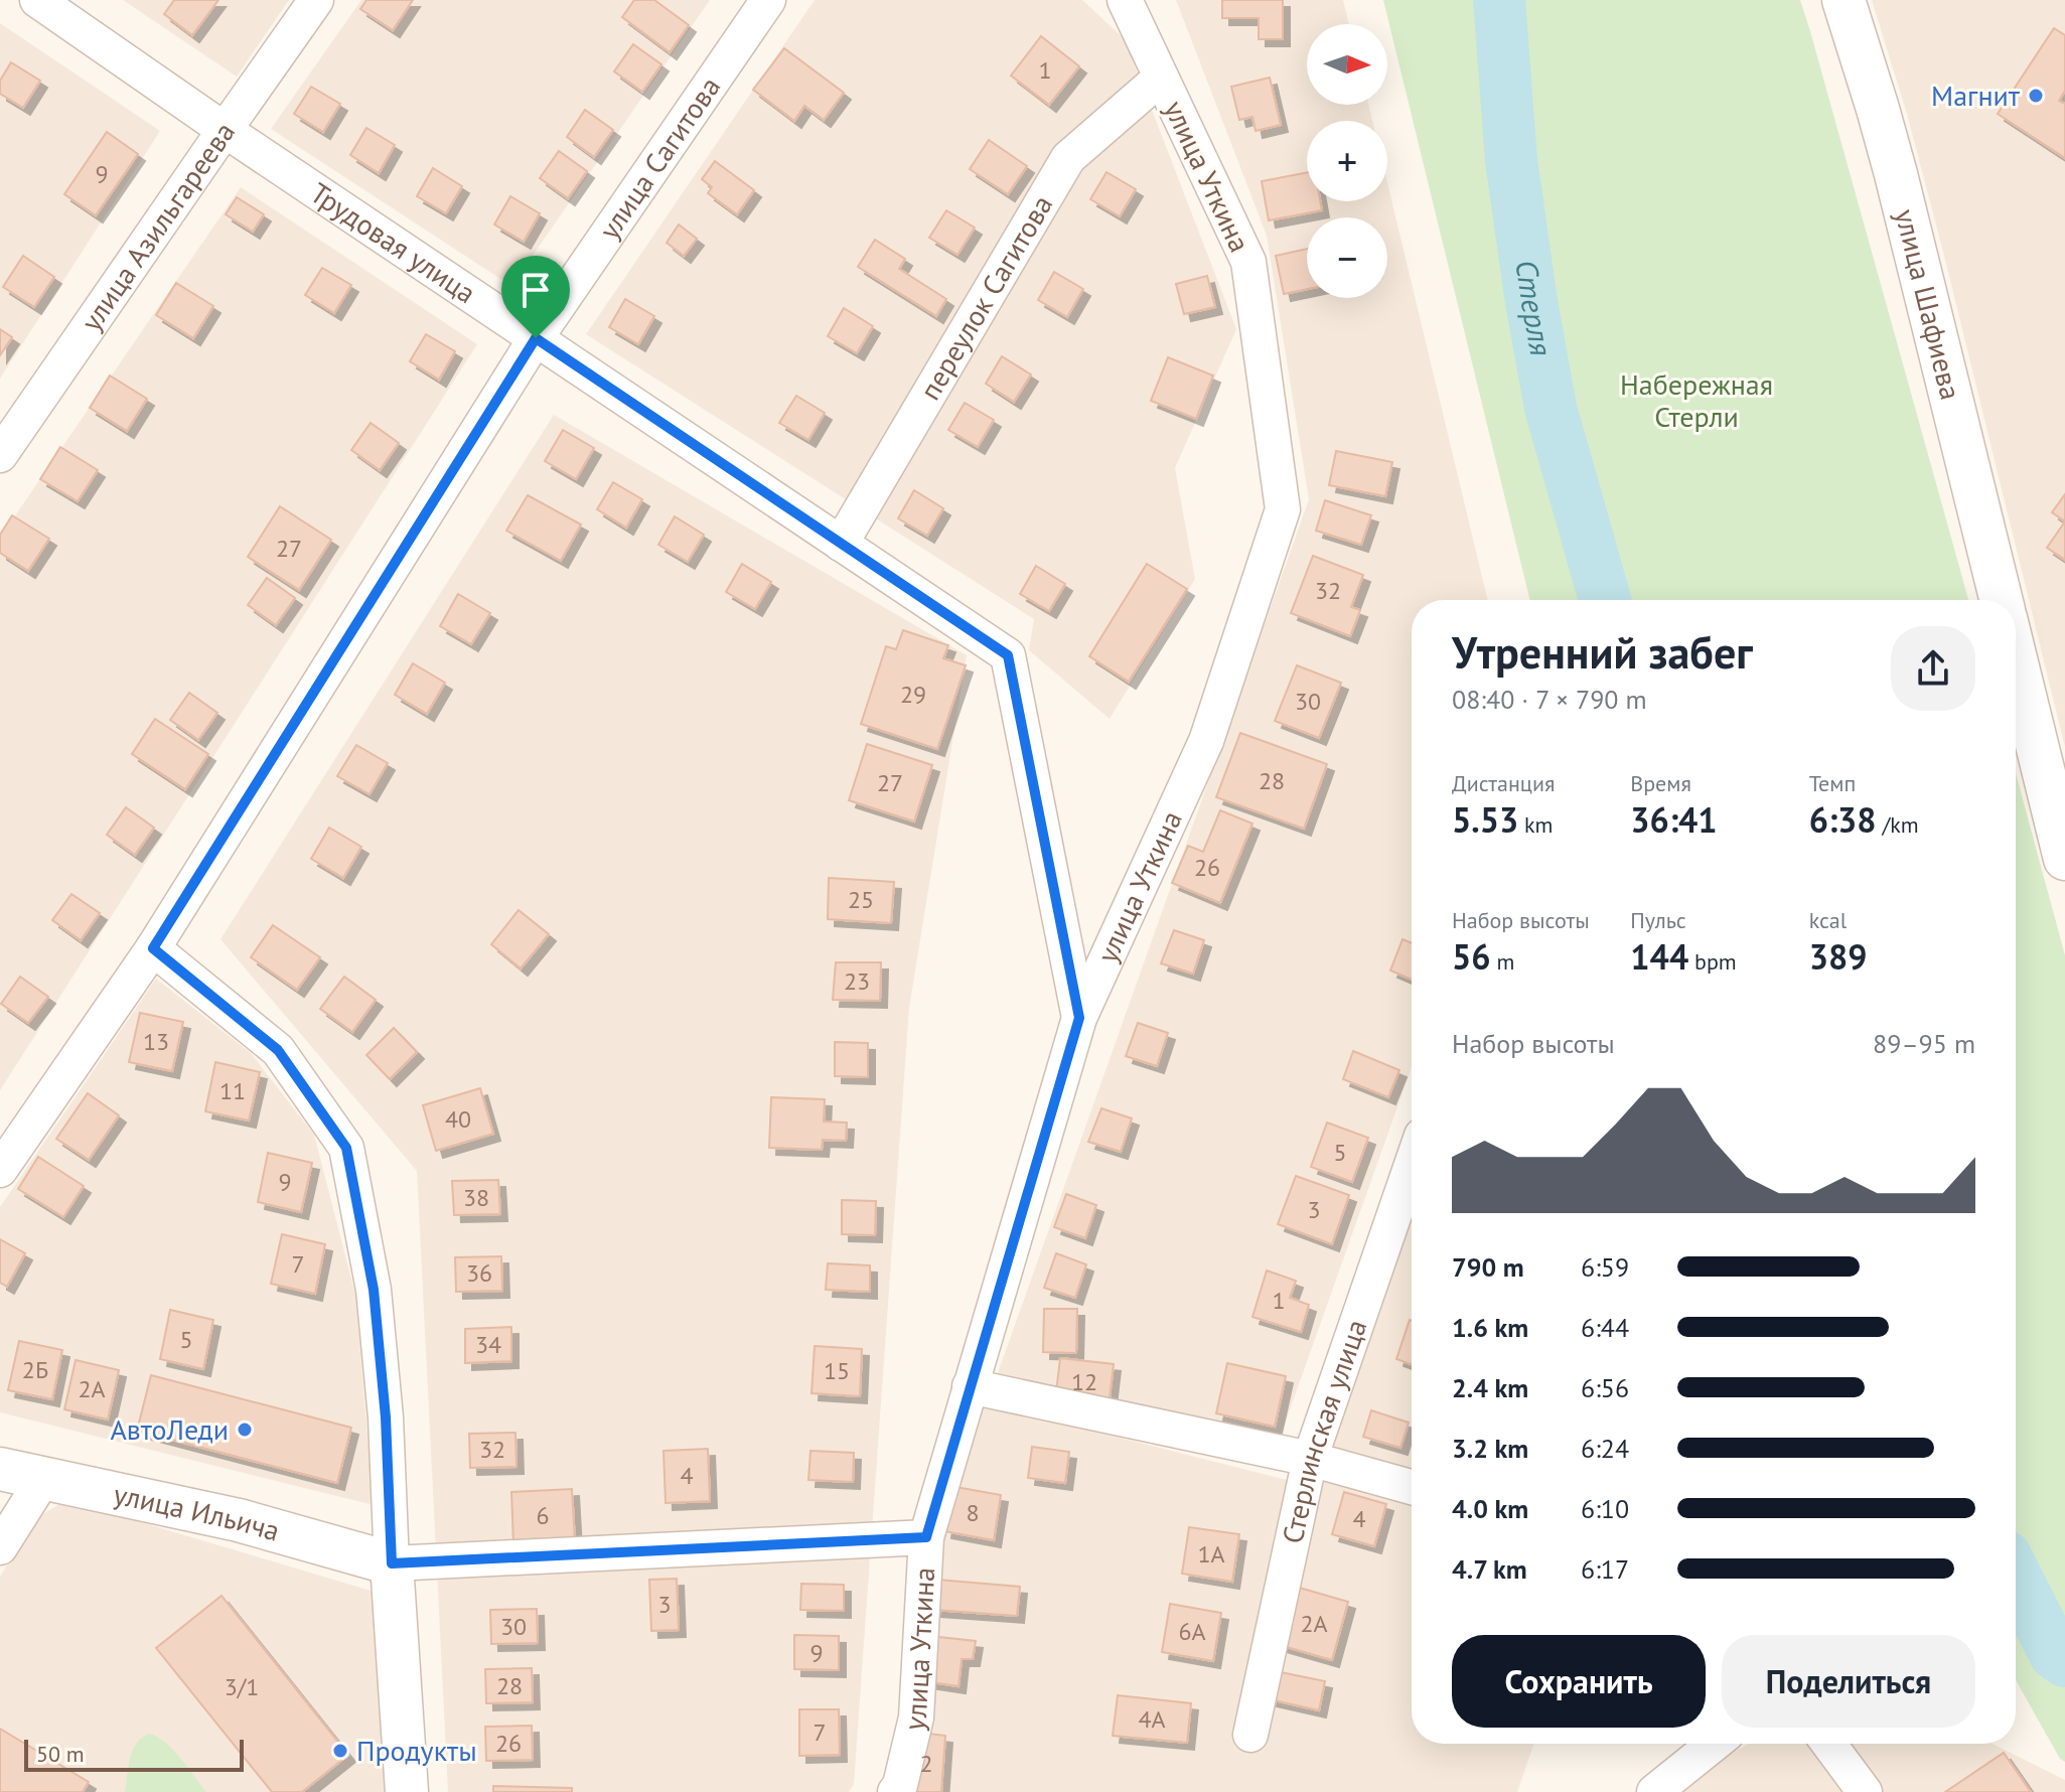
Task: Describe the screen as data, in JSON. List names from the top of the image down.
{
  "streets": {
    "street": [
      "улица Сагитова",
      "улица Уткина",
      "улица Азильгареева",
      "Трудовая улица",
      "переулок Сагитова",
      "улица Шафиева",
      "Стерлинская улица",
      "улица Ильича"
    ]
  },
  "crossings": [
    ["улица Сагитова", "Трудовая улица"],
    ["улица Уткина", "Трудовая улица"],
    ["улица Уткина", "переулок Сагитова"],
    ["улица Азильгареева", "Трудовая улица"],
    ["Трудовая улица", "переулок Сагитова"]
  ],
  "water": ["Стерля"],
  "parks": ["Набережная Стерли"],
  "places": ["Магнит", "АвтоЛеди", "Продукты"],
  "house_numbers": [
    "1",
    "9",
    "27",
    "32",
    "29",
    "30",
    "28",
    "27",
    "26",
    "25",
    "23",
    "13",
    "11",
    "40",
    "5",
    "9",
    "38",
    "3",
    "7",
    "36",
    "1",
    "5",
    "34",
    "2Б",
    "15",
    "12",
    "2А",
    "32",
    "4",
    "8",
    "6",
    "4",
    "1А",
    "3",
    "2А",
    "30",
    "6А",
    "9",
    "28",
    "3/1",
    "4А",
    "7",
    "26",
    "2"
  ],
  "scale_bar": "50 m",
  "north": "right",
  "page": {
    "map_buttons": ["+", "−"],
    "heading": ["Утренний забег", "08:40 · 7 × 790 m"],
    "stats": [
      ["Дистанция", "5.53 km"],
      ["Время", "36:41"],
      ["Темп", "6:38 /km"],
      ["Набор высоты", "56 m"],
      ["Пульс", "144 bpm"],
      ["kcal", "389"]
    ],
    "chart": ["Набор высоты", "89–95 m"],
    "list": [
      {
        "name": "790 m",
        "note": "6:59"
      },
      {
        "name": "1.6 km",
        "note": "6:44"
      },
      {
        "name": "2.4 km",
        "note": "6:56"
      },
      {
        "name": "3.2 km",
        "note": "6:24"
      },
      {
        "name": "4.0 km",
        "note": "6:10"
      },
      {
        "name": "4.7 km",
        "note": "6:17"
      }
    ],
    "buttons": ["Сохранить", "Поделиться"],
    "scale": "50 m"
  }
}
